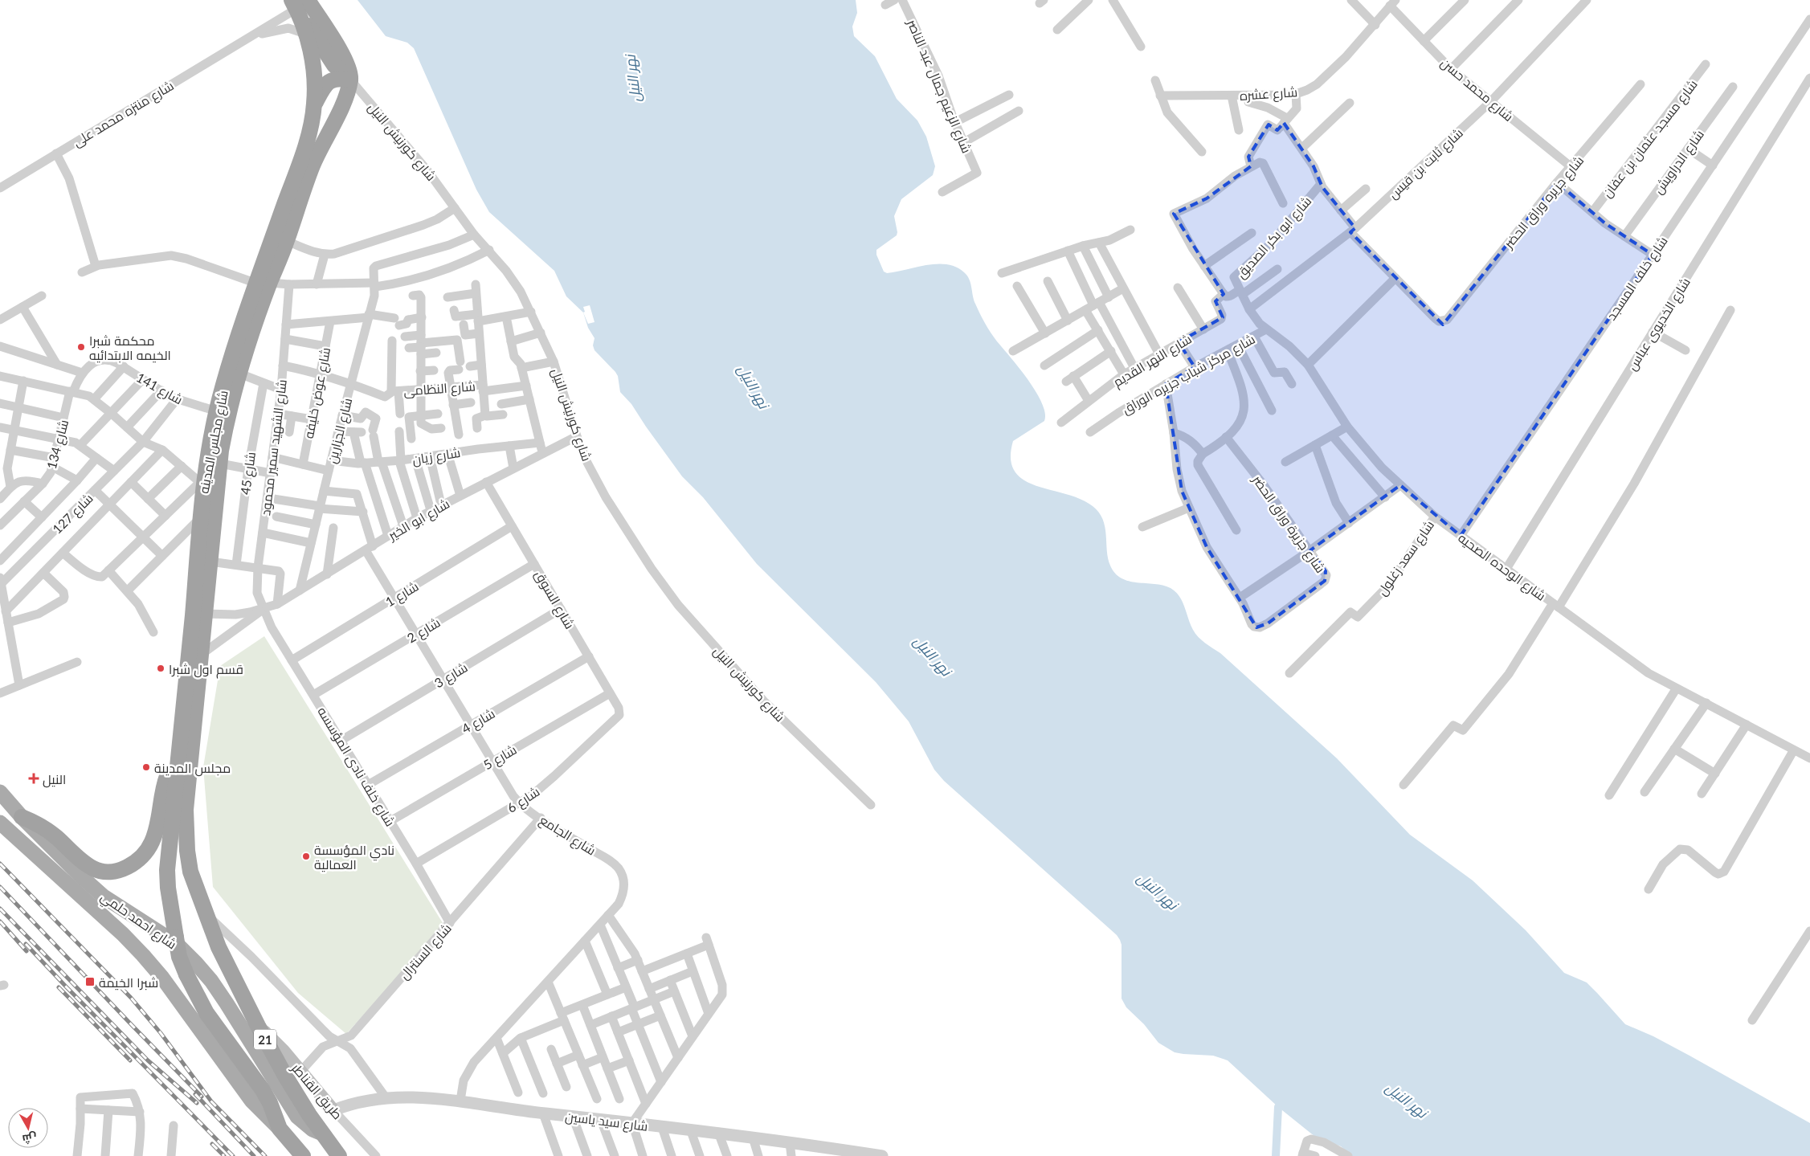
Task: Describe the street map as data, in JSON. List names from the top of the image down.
{
  "streets": {
    "highway": ["شارع كورنيش النيل", "شارع مجلس المدينه", "21"],
    "main road": ["شارع احمد حلمي", "طريق القناطر"],
    "street": [
      "شارع الزعيم جمال عبد الناصر",
      "شارع محمد حسن",
      "شارع عشره",
      "شارع منتزه محمد على",
      "شارع مسجد عثمان بن عفان",
      "شارع الدراويش",
      "شارع ثابت بن قيس",
      "شارع جزيره وراق الحضر",
      "شارع ابو بكر الصديق",
      "شارع خلف المسجد",
      "شارع الخديوى عباس",
      "شارع النهر القديم",
      "شارع مركز شباب جزيره الوراق",
      "شارع 141",
      "شارع النظامى",
      "شارع عوض خليفه",
      "شارع الجزارين",
      "شارع 134",
      "شارع الشهيد سمير محمود",
      "شارع زيان",
      "شارع 45",
      "شارع 127",
      "شارع ابو الخير",
      "شارع جزيرة وراق الحضر",
      "شارع سعد زغلول",
      "شارع الوحده الصحيه",
      "شارع 1",
      "شارع السوق",
      "شارع 2",
      "شارع 3",
      "شارع 4",
      "شارع 5",
      "شارع خلف نادى المؤسسه",
      "شارع 6",
      "شارع الجامع",
      "شارع السنترال",
      "شارع سيد ياسين"
    ]
  },
  "crossings": [
    ["شارع محمد حسن", "شارع عشره"],
    ["شارع محمد حسن", "شارع ثابت بن قيس"],
    ["شارع محمد حسن", "شارع جزيره وراق الحضر"],
    ["شارع منتزه محمد على", "شارع كورنيش النيل"],
    ["شارع منتزه محمد على", "شارع مجلس المدينه"],
    ["شارع كورنيش النيل", "شارع الجزارين"],
    ["شارع كورنيش النيل", "شارع مجلس المدينه"],
    ["شارع كورنيش النيل", "شارع ابو الخير"],
    ["شارع ثابت بن قيس", "شارع الوحده الصحيه"],
    ["شارع ابو بكر الصديق", "شارع الوحده الصحيه"],
    ["شارع خلف المسجد", "شارع الوحده الصحيه"],
    ["شارع الخديوى عباس", "شارع الوحده الصحيه"],
    ["شارع مركز شباب جزيره الوراق", "شارع الوحده الصحيه"],
    ["شارع 141", "شارع مجلس المدينه"],
    ["شارع 141", "شارع 134"],
    ["شارع 141", "شارع 127"],
    ["شارع النظامى", "شارع عوض خليفه"],
    ["شارع النظامى", "شارع الجزارين"],
    ["شارع النظامى", "شارع الشهيد سمير محمود"],
    ["شارع الجزارين", "شارع زيان"],
    ["شارع الجزارين", "شارع ابو الخير"],
    ["شارع الجزارين", "شارع الجامع"],
    ["شارع مجلس المدينه", "شارع ابو الخير"],
    ["شارع مجلس المدينه", "شارع احمد حلمي"],
    ["شارع مجلس المدينه", "21"],
    ["شارع الشهيد سمير محمود", "شارع ابو الخير"],
    ["شارع الشهيد سمير محمود", "شارع خلف نادى المؤسسه"],
    ["شارع ابو الخير", "شارع السوق"],
    ["شارع ابو الخير", "شارع خلف نادى المؤسسه"],
    ["شارع ابو الخير", "شارع الجامع"],
    ["شارع سعد زغلول", "شارع الوحده الصحيه"],
    ["شارع 1", "شارع السوق"],
    ["شارع 1", "شارع خلف نادى المؤسسه"],
    ["شارع 1", "شارع الجامع"],
    ["شارع السوق", "شارع 2"],
    ["شارع السوق", "شارع 3"],
    ["شارع السوق", "شارع 4"],
    ["شارع السوق", "شارع 5"],
    ["شارع السوق", "شارع 6"],
    ["شارع 2", "شارع خلف نادى المؤسسه"],
    ["شارع 2", "شارع الجامع"],
    ["شارع 3", "شارع خلف نادى المؤسسه"],
    ["شارع 3", "شارع الجامع"],
    ["شارع 4", "شارع خلف نادى المؤسسه"],
    ["شارع 4", "شارع الجامع"],
    ["شارع 5", "شارع خلف نادى المؤسسه"],
    ["شارع 5", "شارع الجامع"],
    ["شارع خلف نادى المؤسسه", "شارع 6"],
    ["شارع خلف نادى المؤسسه", "شارع السنترال"],
    ["شارع 6", "شارع الجامع"],
    ["شارع الجامع", "شارع السنترال"],
    ["شارع الجامع", "شارع سيد ياسين"],
    ["شارع احمد حلمي", "21"],
    ["شارع السنترال", "طريق القناطر"],
    ["21", "طريق القناطر"],
    ["طريق القناطر", "شارع سيد ياسين"]
  ],
  "water": ["نهر النيل"],
  "places": {
    "other": [
      "محكمة شبرا الخيمه الابتدائيه",
      "قسم اول شبرا",
      "مجلس المدينة",
      "نادي المؤسسة العمالية"
    ],
    "health": ["النيل"],
    "transit": ["شبرا الخيمة"]
  },
  "north": "bottom"
}
